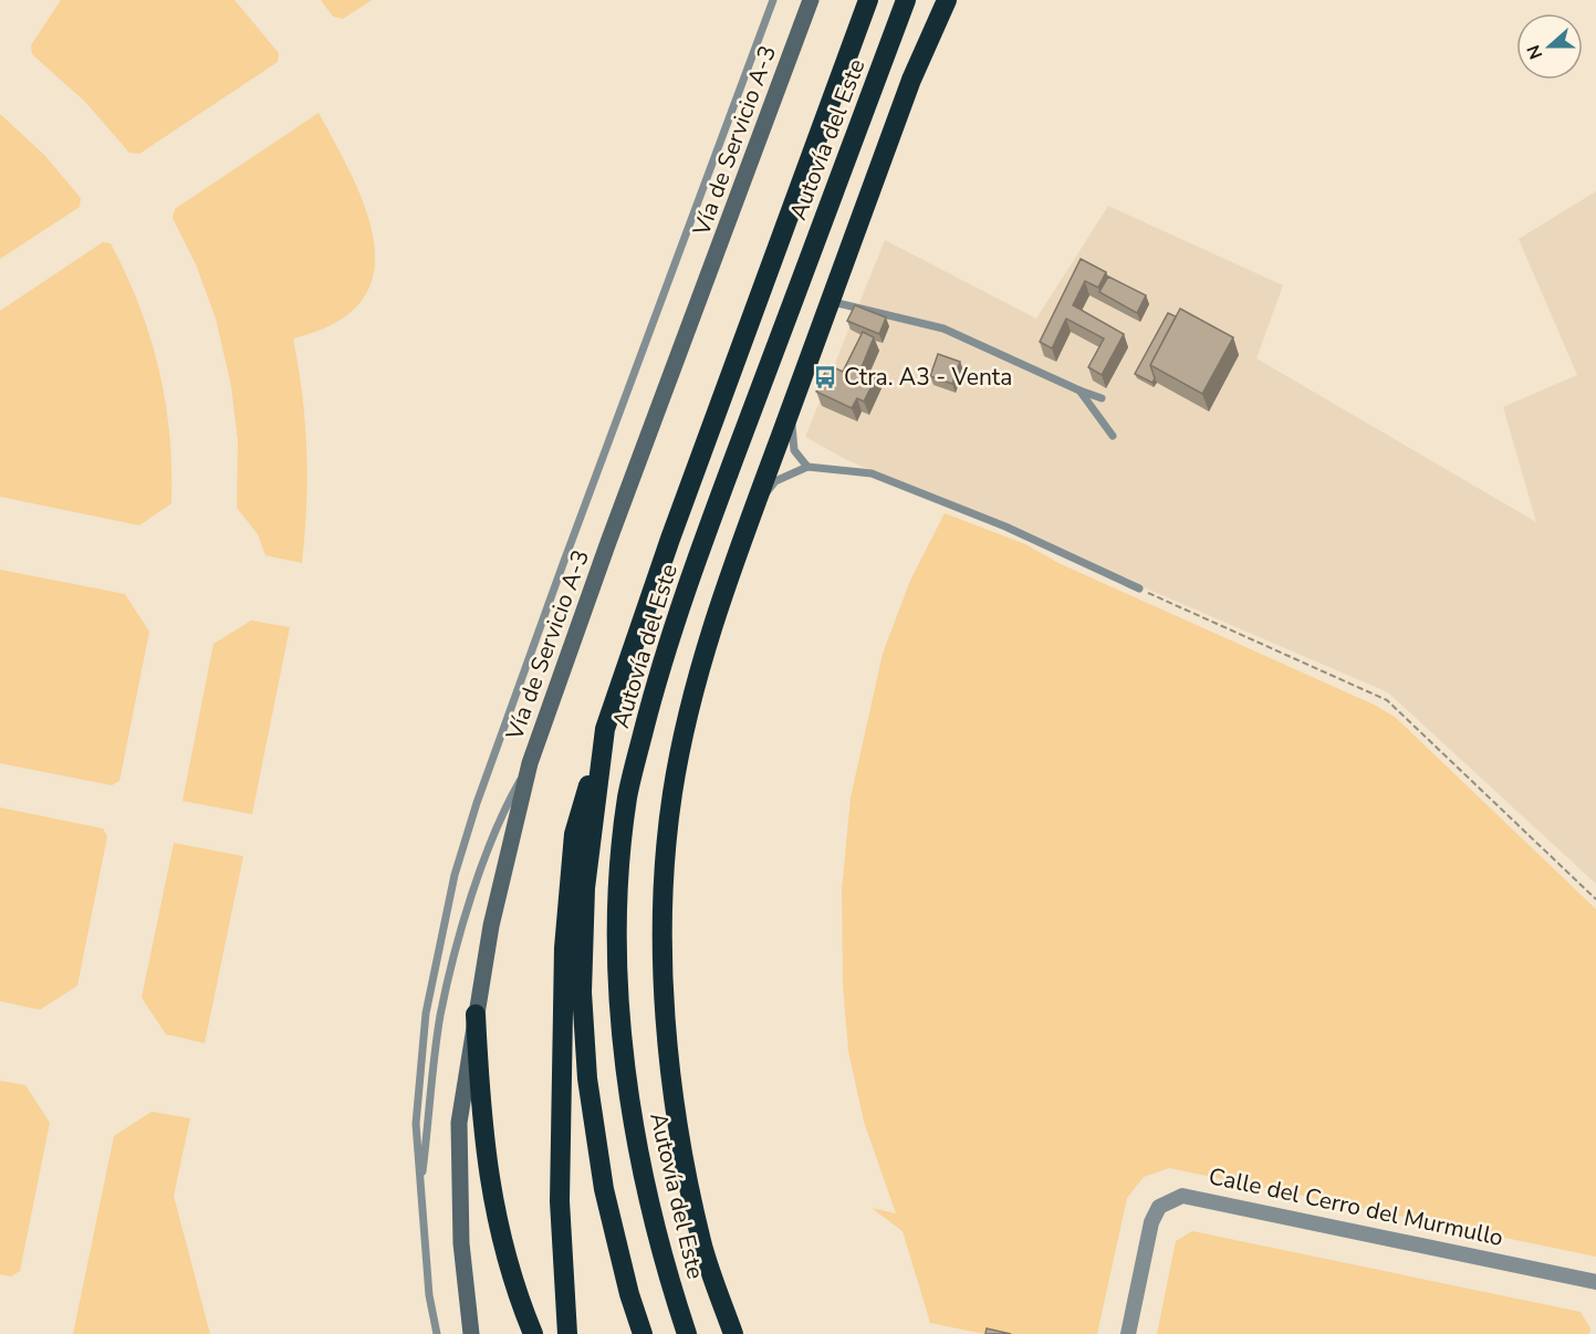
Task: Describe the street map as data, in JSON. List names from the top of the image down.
{
  "streets": {
    "highway": ["Autovía del Este"],
    "main road": ["Vía de Servicio A-3"],
    "street": ["Calle del Cerro del Murmullo"]
  },
  "places": {
    "bus stop": ["Ctra. A3 - Venta"]
  },
  "north": "left"
}
